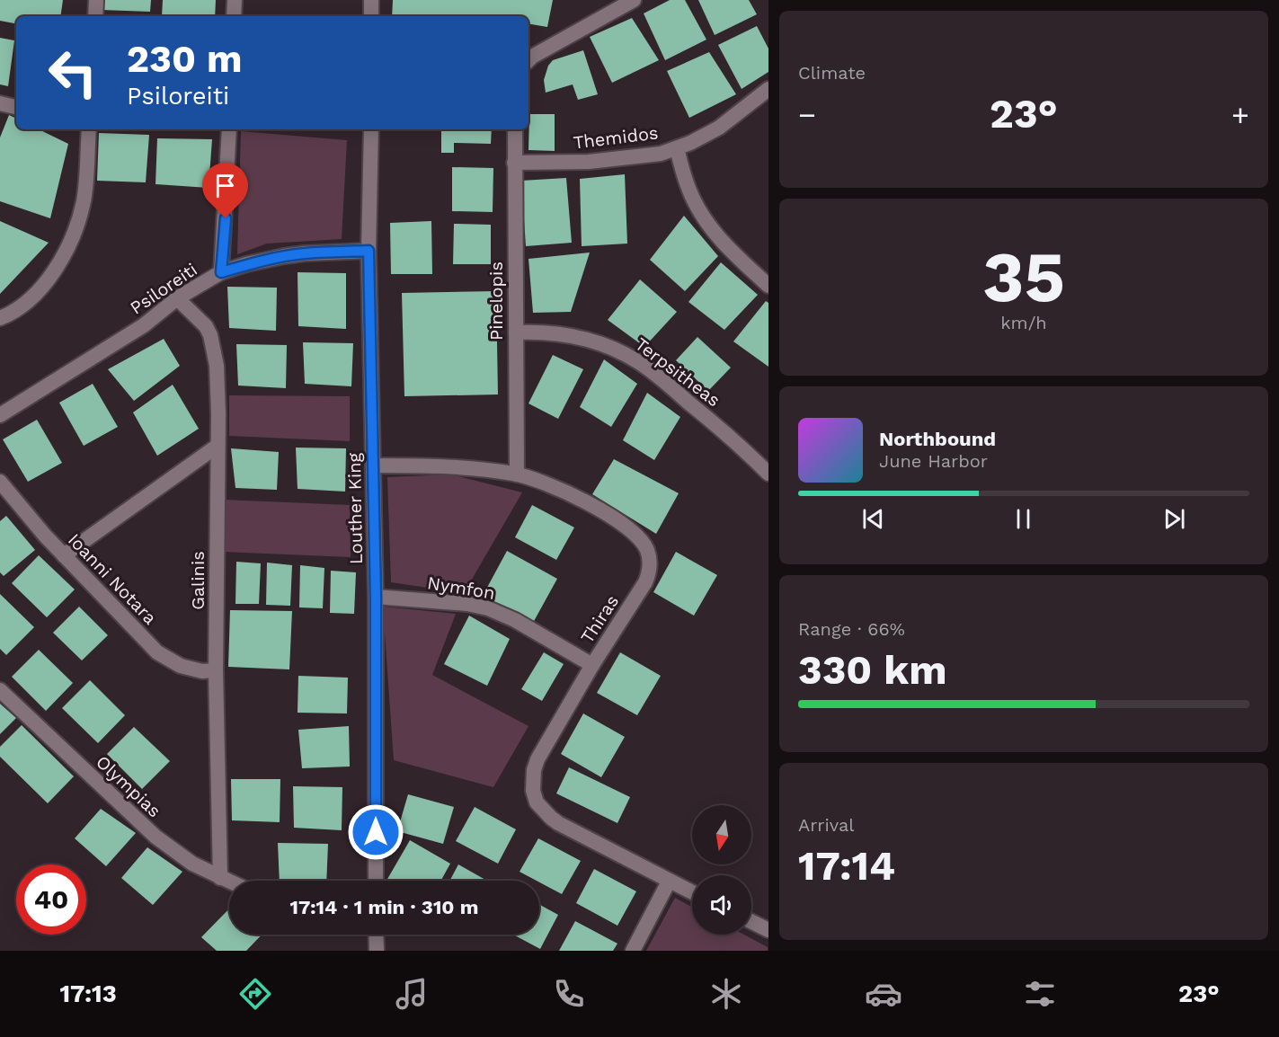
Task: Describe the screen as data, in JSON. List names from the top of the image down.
{
  "streets": {
    "street": [
      "Themidos",
      "Psiloreiti",
      "Pinelopis",
      "Terpsitheas",
      "Louther King",
      "Ioanni Notara",
      "Galinis",
      "Nymfon",
      "Thiras",
      "Olympias"
    ]
  },
  "crossings": [
    ["Themidos", "Pinelopis"],
    ["Psiloreiti", "Louther King"],
    ["Psiloreiti", "Galinis"],
    ["Pinelopis", "Terpsitheas"],
    ["Pinelopis", "Thiras"],
    ["Louther King", "Nymfon"],
    ["Louther King", "Thiras"],
    ["Ioanni Notara", "Galinis"],
    ["Galinis", "Olympias"],
    ["Nymfon", "Thiras"]
  ],
  "north": "bottom",
  "page": {
    "tile": [
      "Climate",
      ["35", "km/h"],
      ["Range · 66%", "330 km"],
      ["Arrival", "17:14"]
    ],
    "turn": ["230 m", "Psiloreiti"],
    "heat": ["−", "23°", "+"],
    "song": ["Northbound", "June Harbor"],
    "limit": "40",
    "trip": "17:14 · 1 min · 310 m",
    "tabs": ["17:13", "23°"]
  }
}
